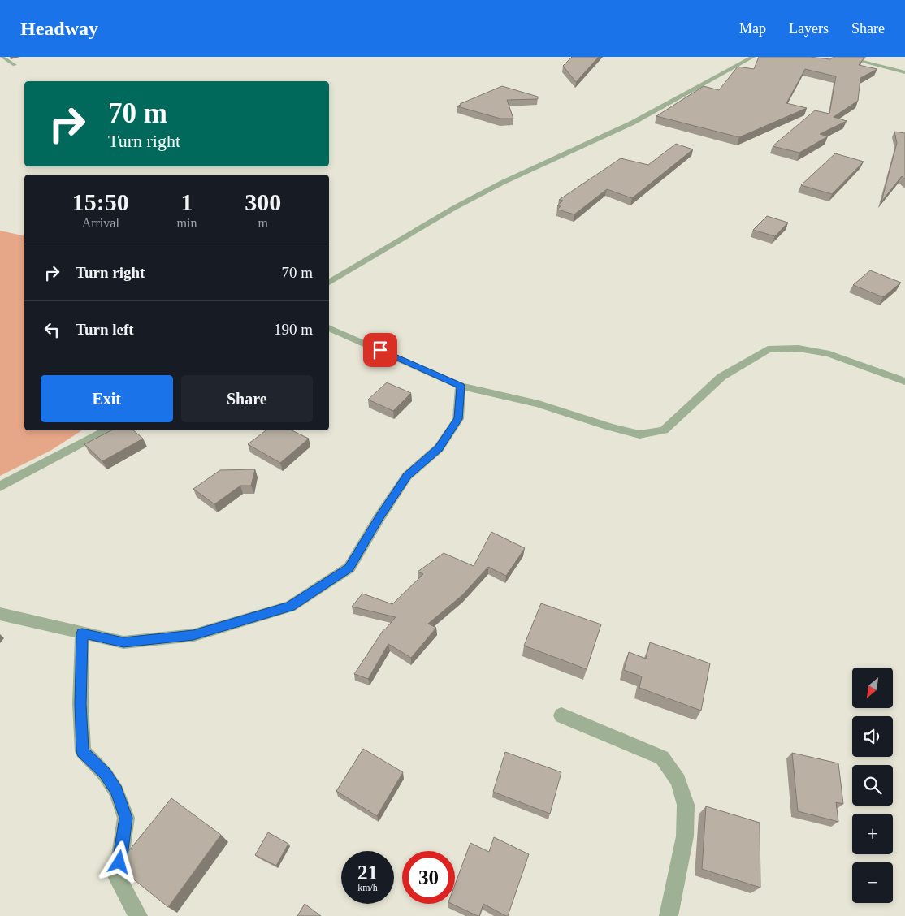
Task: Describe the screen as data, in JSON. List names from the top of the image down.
{
  "north": "bottom left",
  "page": {
    "header": "Headway",
    "nav": ["Map", "Layers", "Share"],
    "turn": ["70 m", "Turn right"],
    "eta": [
      "15:50",
      "Arrival",
      "1",
      "min",
      "300",
      "m"
    ],
    "list": [
      {
        "name": "Turn right",
        "value": "70 m"
      },
      {
        "name": "Turn left",
        "value": "190 m"
      }
    ],
    "buttons": ["Exit", "Share"],
    "map_buttons": ["+", "−"],
    "speed": "21 km/h",
    "limit": "30"
  }
}
